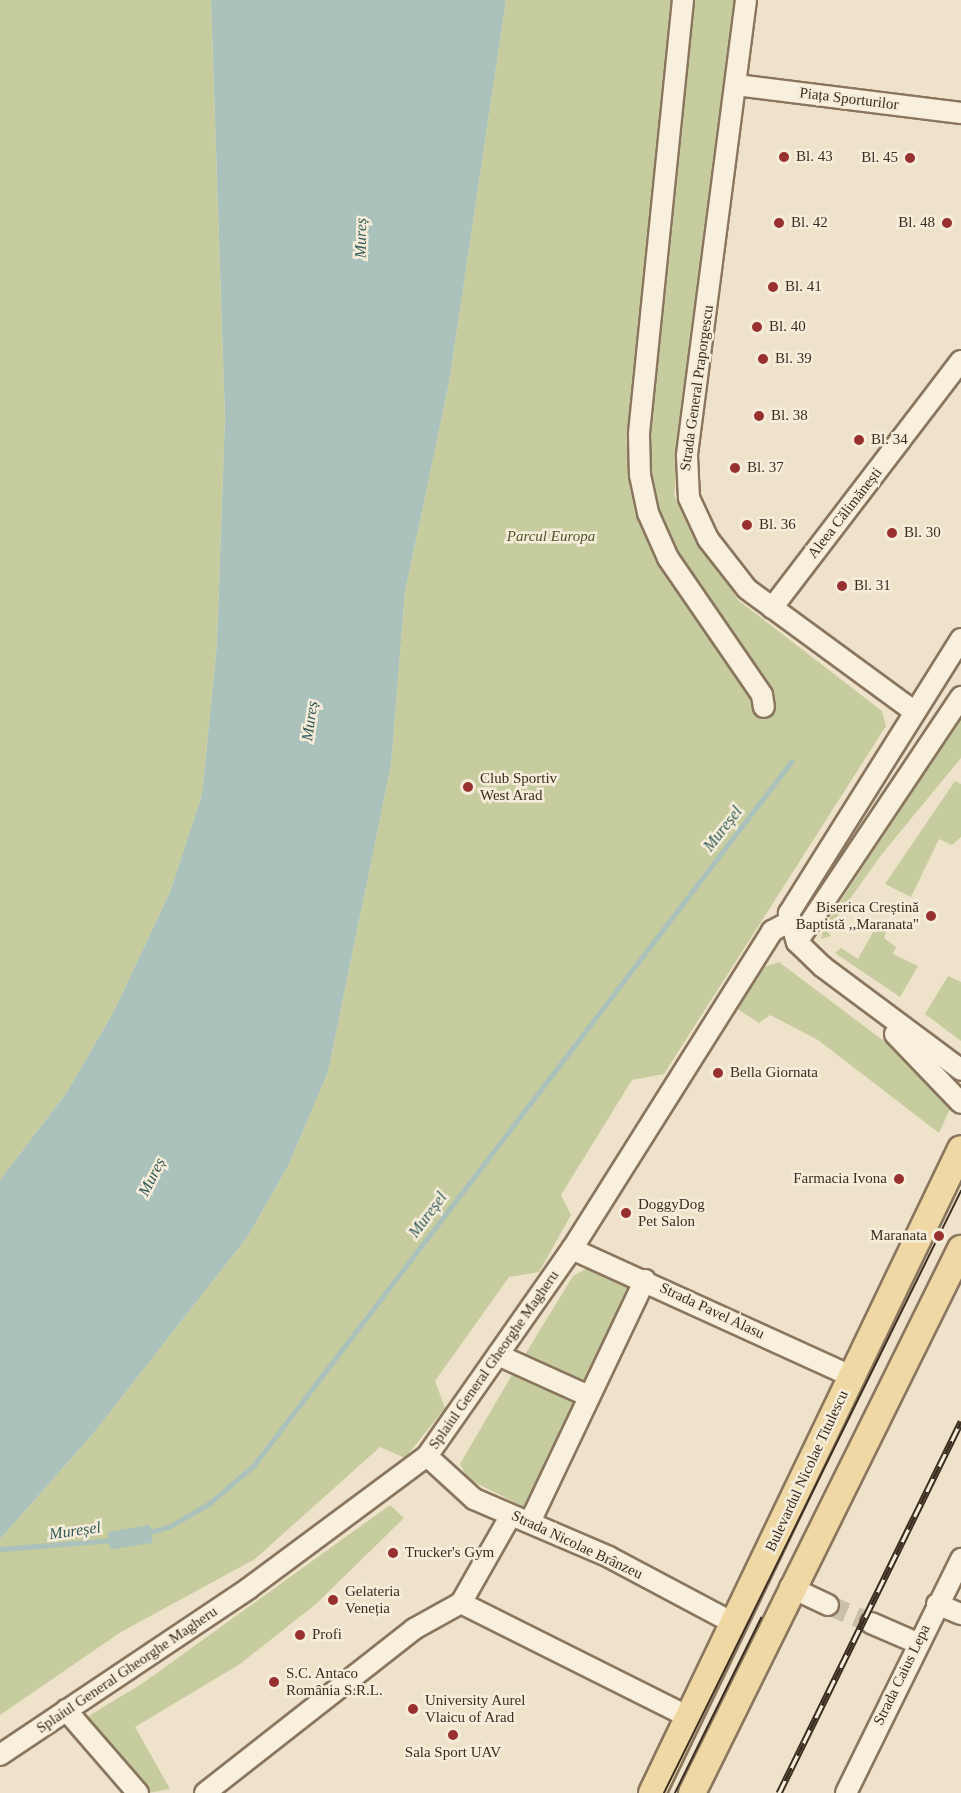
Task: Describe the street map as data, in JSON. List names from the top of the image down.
{
  "streets": {
    "main road": ["Bulevardul Nicolae Titulescu"],
    "street": [
      "Piața Sporturilor",
      "Strada General Praporgescu",
      "Aleea Călimănești",
      "Strada Pavel Alasu",
      "Splaiul General Gheorghe Magheru",
      "Strada Nicolae Brânzeu",
      "Strada Caius Lepa"
    ]
  },
  "crossings": [
    ["Piața Sporturilor", "Strada General Praporgescu"],
    ["Strada General Praporgescu", "Aleea Călimănești"],
    ["Strada Pavel Alasu", "Splaiul General Gheorghe Magheru"],
    ["Strada Pavel Alasu", "Bulevardul Nicolae Titulescu"],
    ["Splaiul General Gheorghe Magheru", "Strada Nicolae Brânzeu"],
    ["Bulevardul Nicolae Titulescu", "Strada Nicolae Brânzeu"]
  ],
  "water": ["Mureș", "Mureșel"],
  "parks": ["Parcul Europa"],
  "places": [
    "Bl. 43",
    "Bl. 45",
    "Bl. 42",
    "Bl. 48",
    "Bl. 41",
    "Bl. 40",
    "Bl. 39",
    "Bl. 38",
    "Bl. 34",
    "Bl. 37",
    "Bl. 36",
    "Bl. 30",
    "Bl. 31",
    "Club Sportiv West Arad",
    "Biserica Creștină Baptistă ,,Maranata\"",
    "Bella Giornata",
    "Farmacia Ivona",
    "DoggyDog Pet Salon",
    "Maranata",
    "Trucker's Gym",
    "Gelateria Veneția",
    "Profi",
    "S.C. Antaco România S.R.L.",
    "University Aurel Vlaicu of Arad",
    "Sala Sport UAV"
  ]
}
